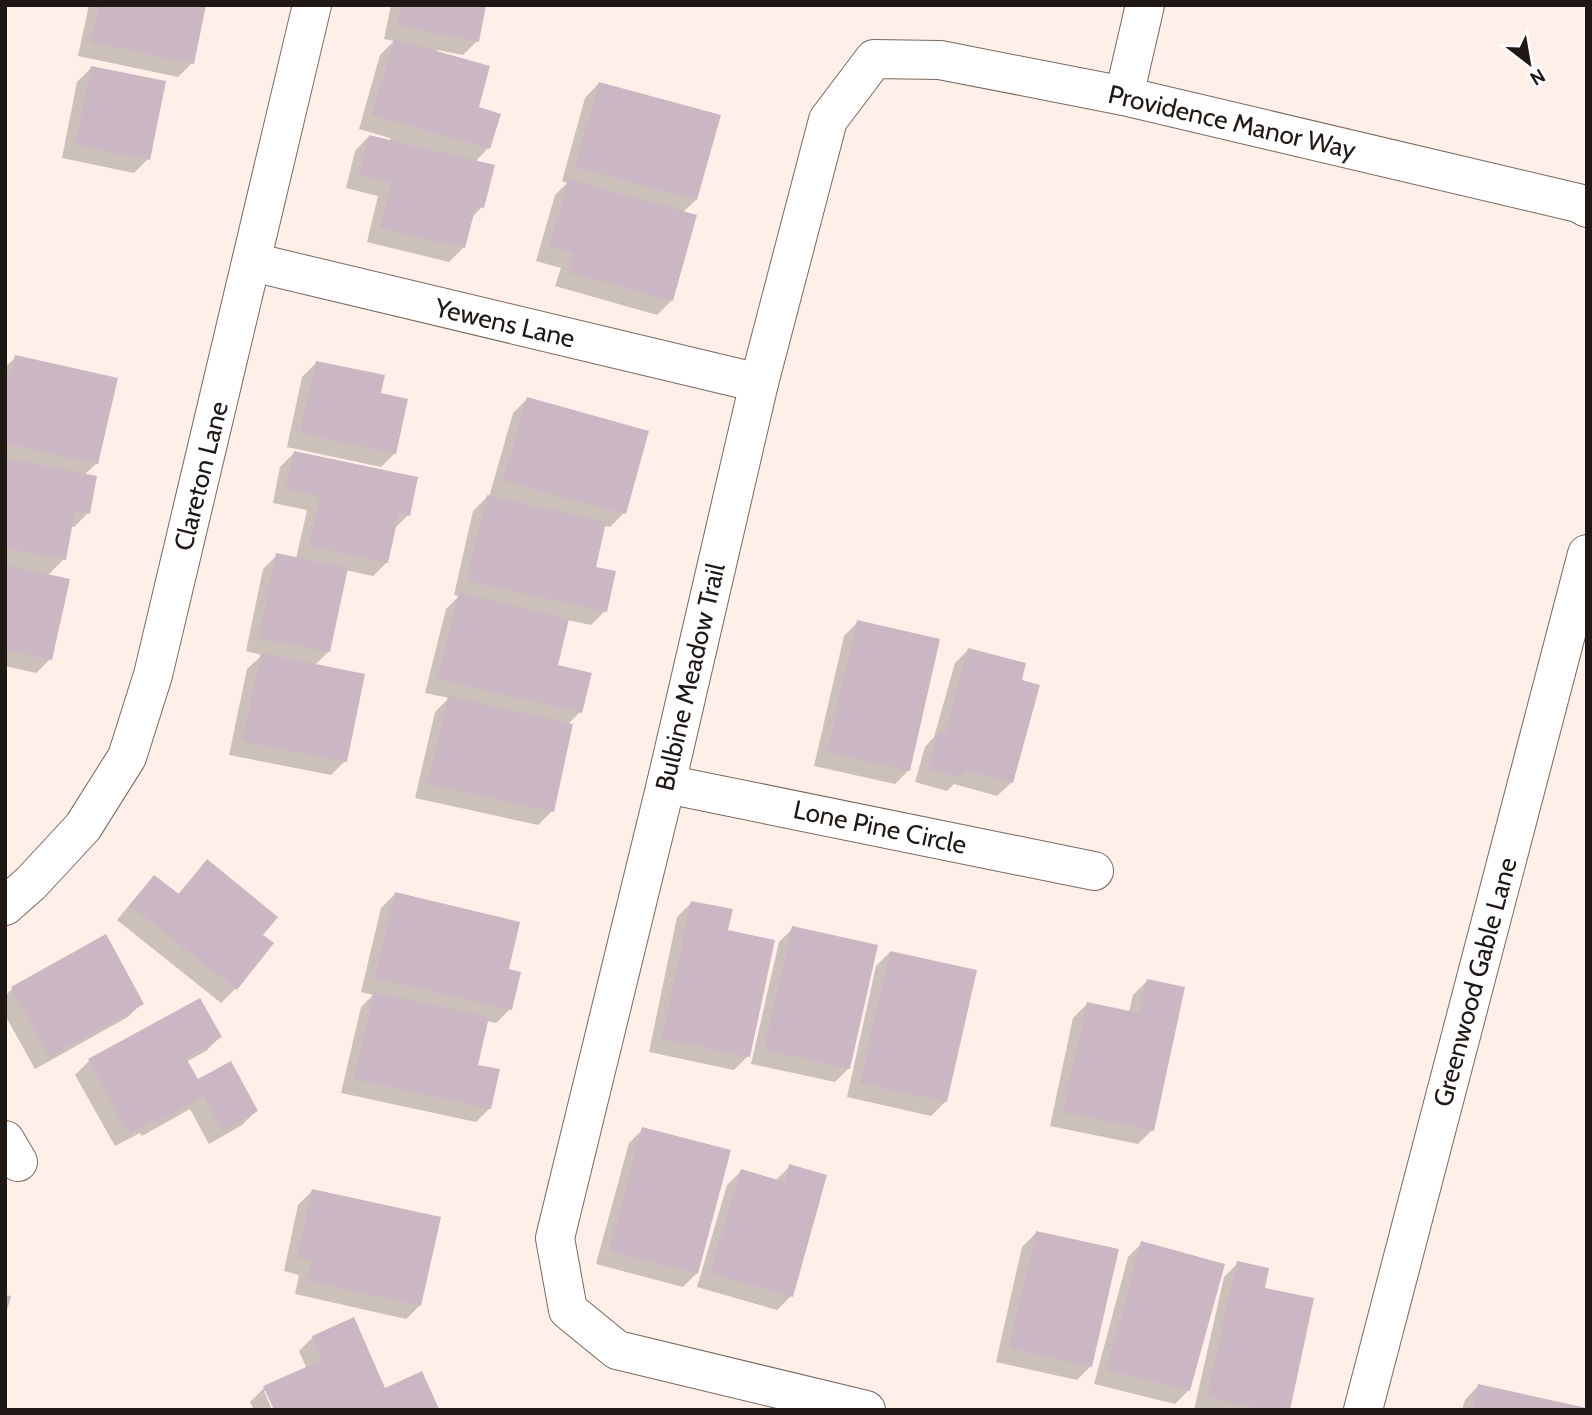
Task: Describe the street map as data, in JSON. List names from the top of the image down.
{
  "streets": {
    "street": [
      "Providence Manor Way",
      "Yewens Lane",
      "Clareton Lane",
      "Bulbine Meadow Trail",
      "Lone Pine Circle",
      "Greenwood Gable Lane"
    ]
  },
  "crossings": [
    ["Providence Manor Way", "Bulbine Meadow Trail"],
    ["Yewens Lane", "Clareton Lane"],
    ["Yewens Lane", "Bulbine Meadow Trail"],
    ["Bulbine Meadow Trail", "Lone Pine Circle"]
  ],
  "north": "bottom right"
}
